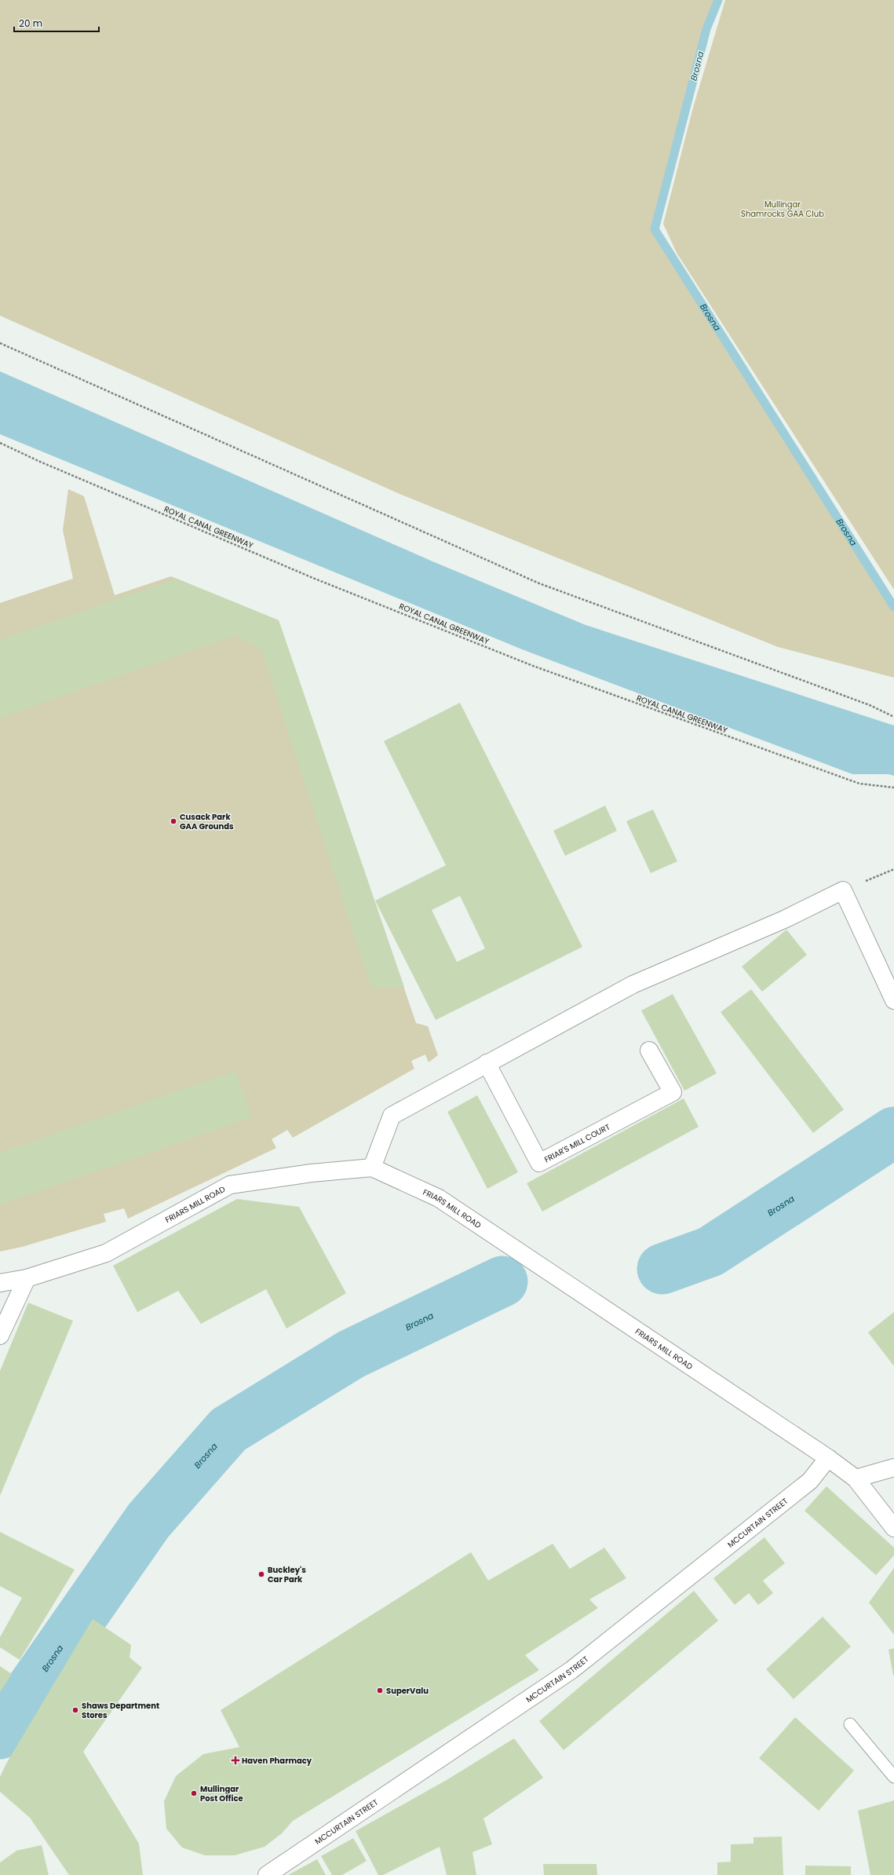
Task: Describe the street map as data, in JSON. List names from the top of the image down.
{
  "streets": {
    "street": ["FRIAR'S MILL COURT", "FRIARS MILL ROAD", "MCCURTAIN STREET"],
    "path": ["ROYAL CANAL GREENWAY"]
  },
  "crossings": [
    ["FRIARS MILL ROAD", "MCCURTAIN STREET"]
  ],
  "water": ["Brosna"],
  "parks": ["Mullingar Shamrocks GAA Club"],
  "places": {
    "other": [
      "Cusack Park GAA Grounds",
      "Buckley's Car Park",
      "SuperValu",
      "Shaws Department Stores",
      "Mullingar Post Office"
    ],
    "health": ["Haven Pharmacy"]
  },
  "scale_bar": "20 m"
}
